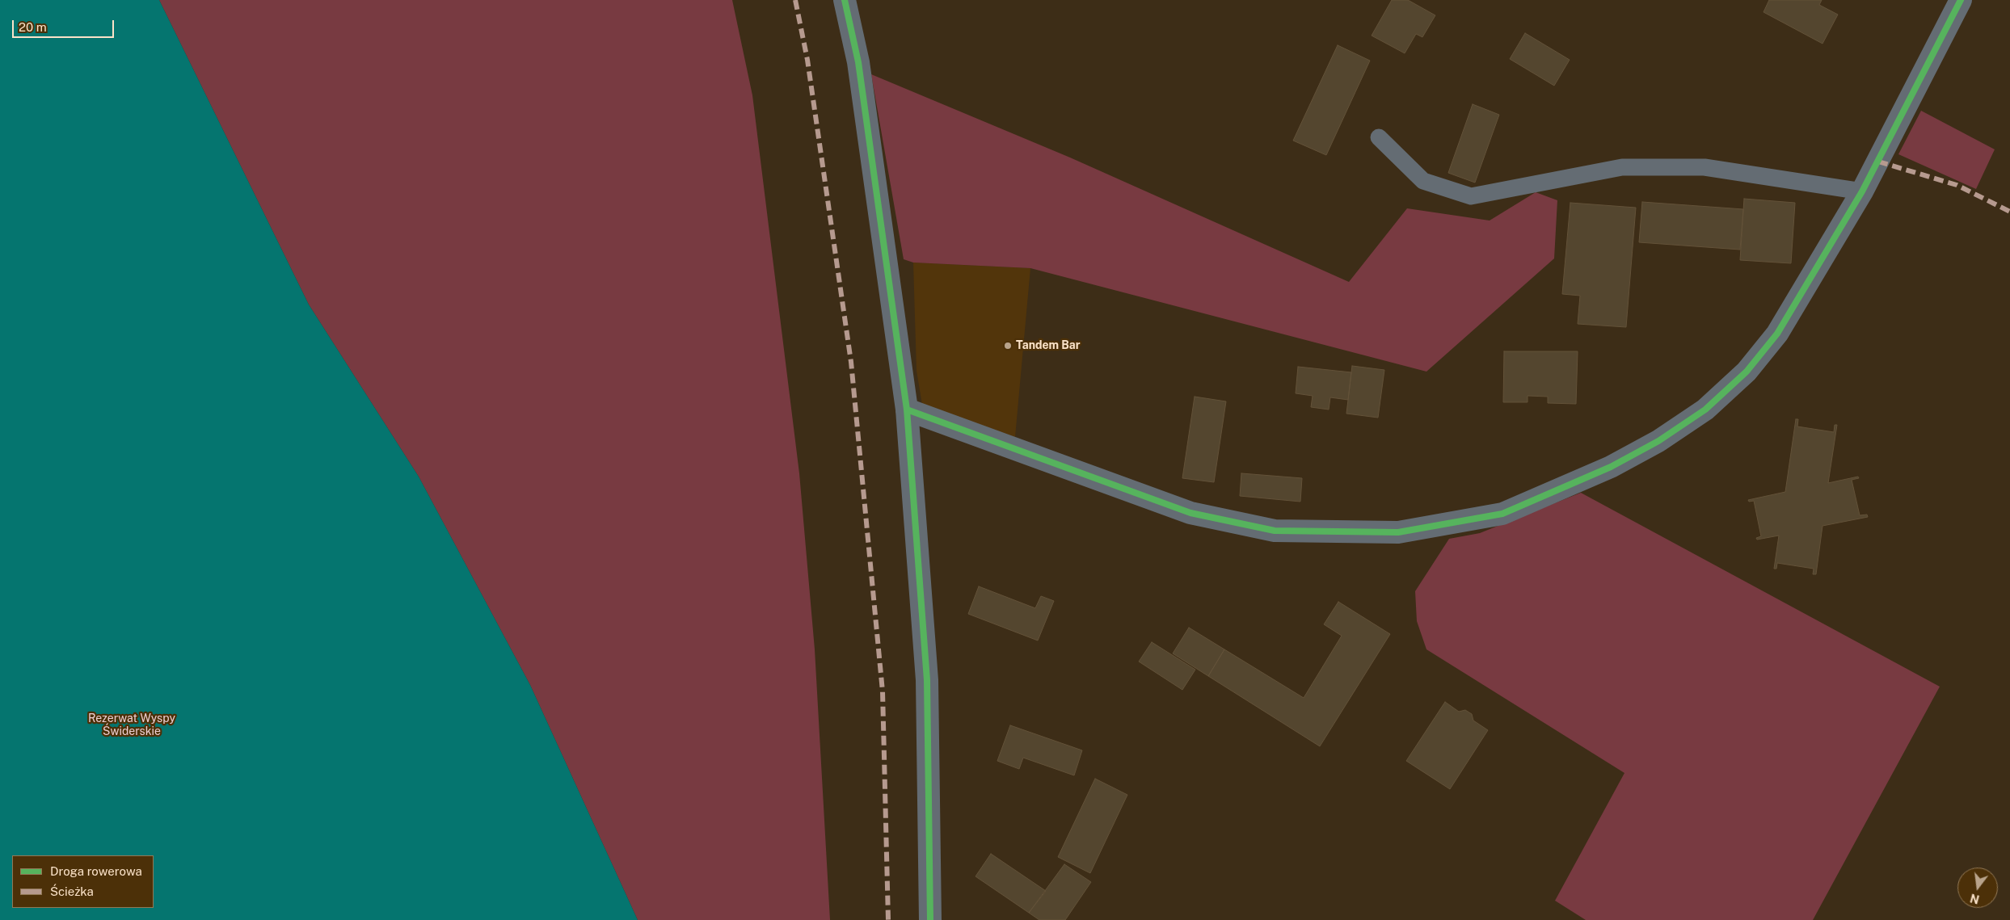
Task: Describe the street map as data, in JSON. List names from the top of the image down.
{
  "parks": ["Rezerwat Wyspy Świderskie"],
  "places": ["Tandem Bar"],
  "legend": ["Droga rowerowa", "Ścieżka"],
  "scale_bar": "20 m",
  "north": "bottom"
}
